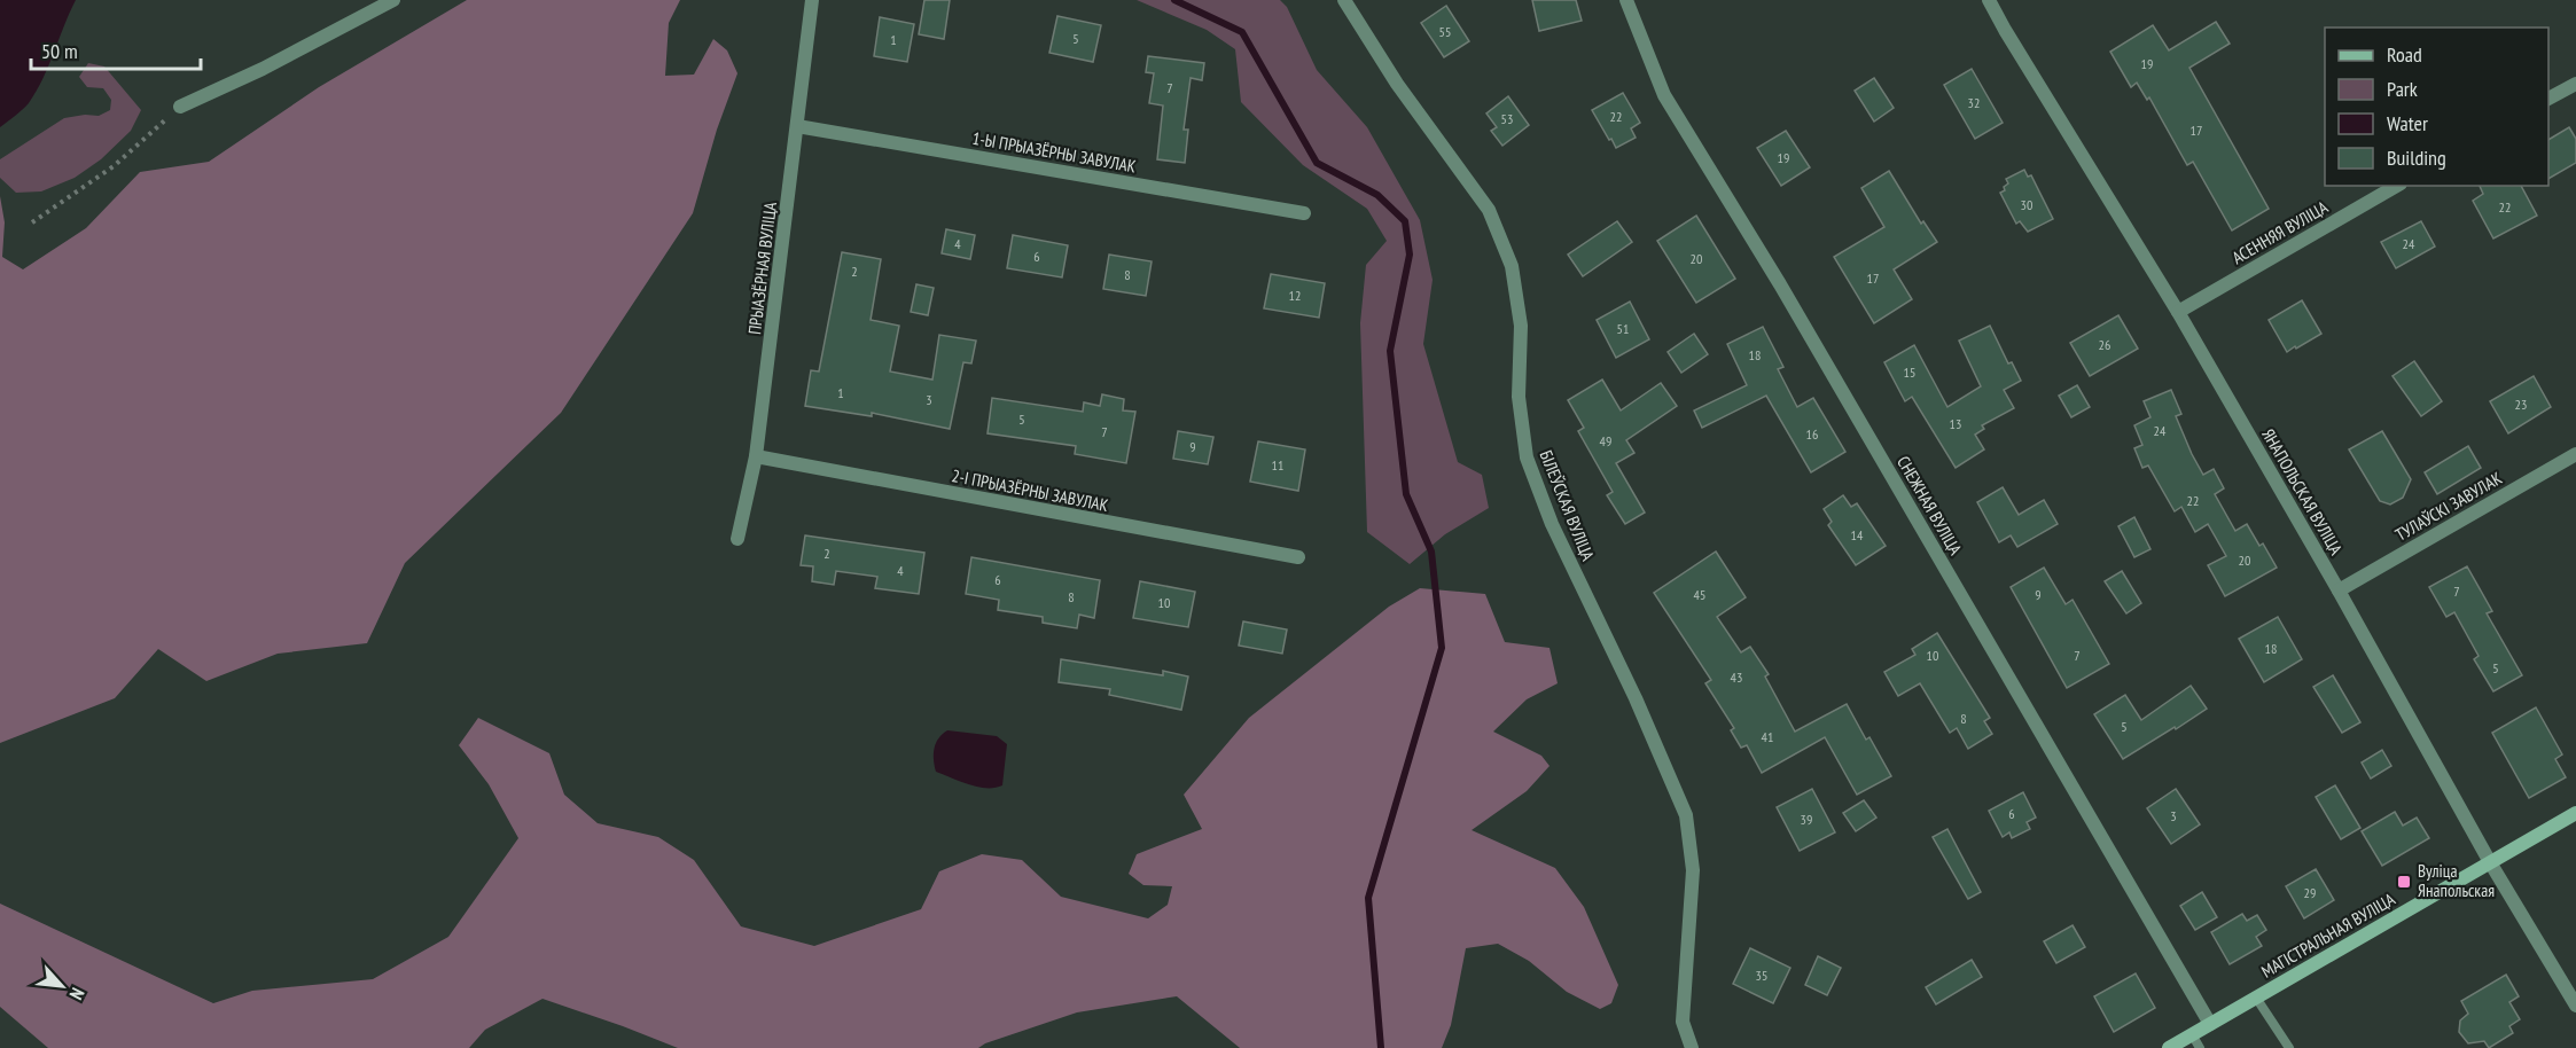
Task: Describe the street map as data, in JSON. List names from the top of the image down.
{
  "streets": {
    "street": [
      "1-Ы ПРЫАЗЁРНЫ ЗАВУЛАК",
      "АСЕННЯЯ ВУЛІЦА",
      "ПРЫАЗЁРНАЯ ВУЛІЦА",
      "2-І ПРЫАЗЁРНЫ ЗАВУЛАК",
      "ЯНАПОЛЬСКАЯ ВУЛІЦА",
      "БІЛЕЎСКАЯ ВУЛІЦА",
      "СНЕЖНАЯ ВУЛІЦА",
      "ТУЛАЎСКІ ЗАВУЛАК",
      "МАГІСТРАЛЬНАЯ ВУЛІЦА"
    ]
  },
  "crossings": [
    ["1-Ы ПРЫАЗЁРНЫ ЗАВУЛАК", "ПРЫАЗЁРНАЯ ВУЛІЦА"],
    ["АСЕННЯЯ ВУЛІЦА", "ЯНАПОЛЬСКАЯ ВУЛІЦА"],
    ["ПРЫАЗЁРНАЯ ВУЛІЦА", "2-І ПРЫАЗЁРНЫ ЗАВУЛАК"],
    ["ЯНАПОЛЬСКАЯ ВУЛІЦА", "ТУЛАЎСКІ ЗАВУЛАК"],
    ["ЯНАПОЛЬСКАЯ ВУЛІЦА", "МАГІСТРАЛЬНАЯ ВУЛІЦА"],
    ["СНЕЖНАЯ ВУЛІЦА", "МАГІСТРАЛЬНАЯ ВУЛІЦА"]
  ],
  "places": {
    "transit": ["Вуліца Янапольская"]
  },
  "house_numbers": [
    "55",
    "5",
    "1",
    "19",
    "7",
    "32",
    "22",
    "53",
    "17",
    "19",
    "30",
    "22",
    "4",
    "24",
    "6",
    "20",
    "2",
    "8",
    "17",
    "12",
    "51",
    "26",
    "18",
    "15",
    "1",
    "3",
    "23",
    "5",
    "13",
    "24",
    "7",
    "16",
    "49",
    "9",
    "11",
    "22",
    "14",
    "2",
    "20",
    "4",
    "6",
    "7",
    "45",
    "9",
    "8",
    "10",
    "18",
    "10",
    "7",
    "5",
    "43",
    "8",
    "5",
    "41",
    "6",
    "3",
    "39",
    "29",
    "35"
  ],
  "legend": [
    "Road",
    "Park",
    "Water",
    "Building"
  ],
  "scale_bar": "50 m",
  "north": "bottom right"
}
